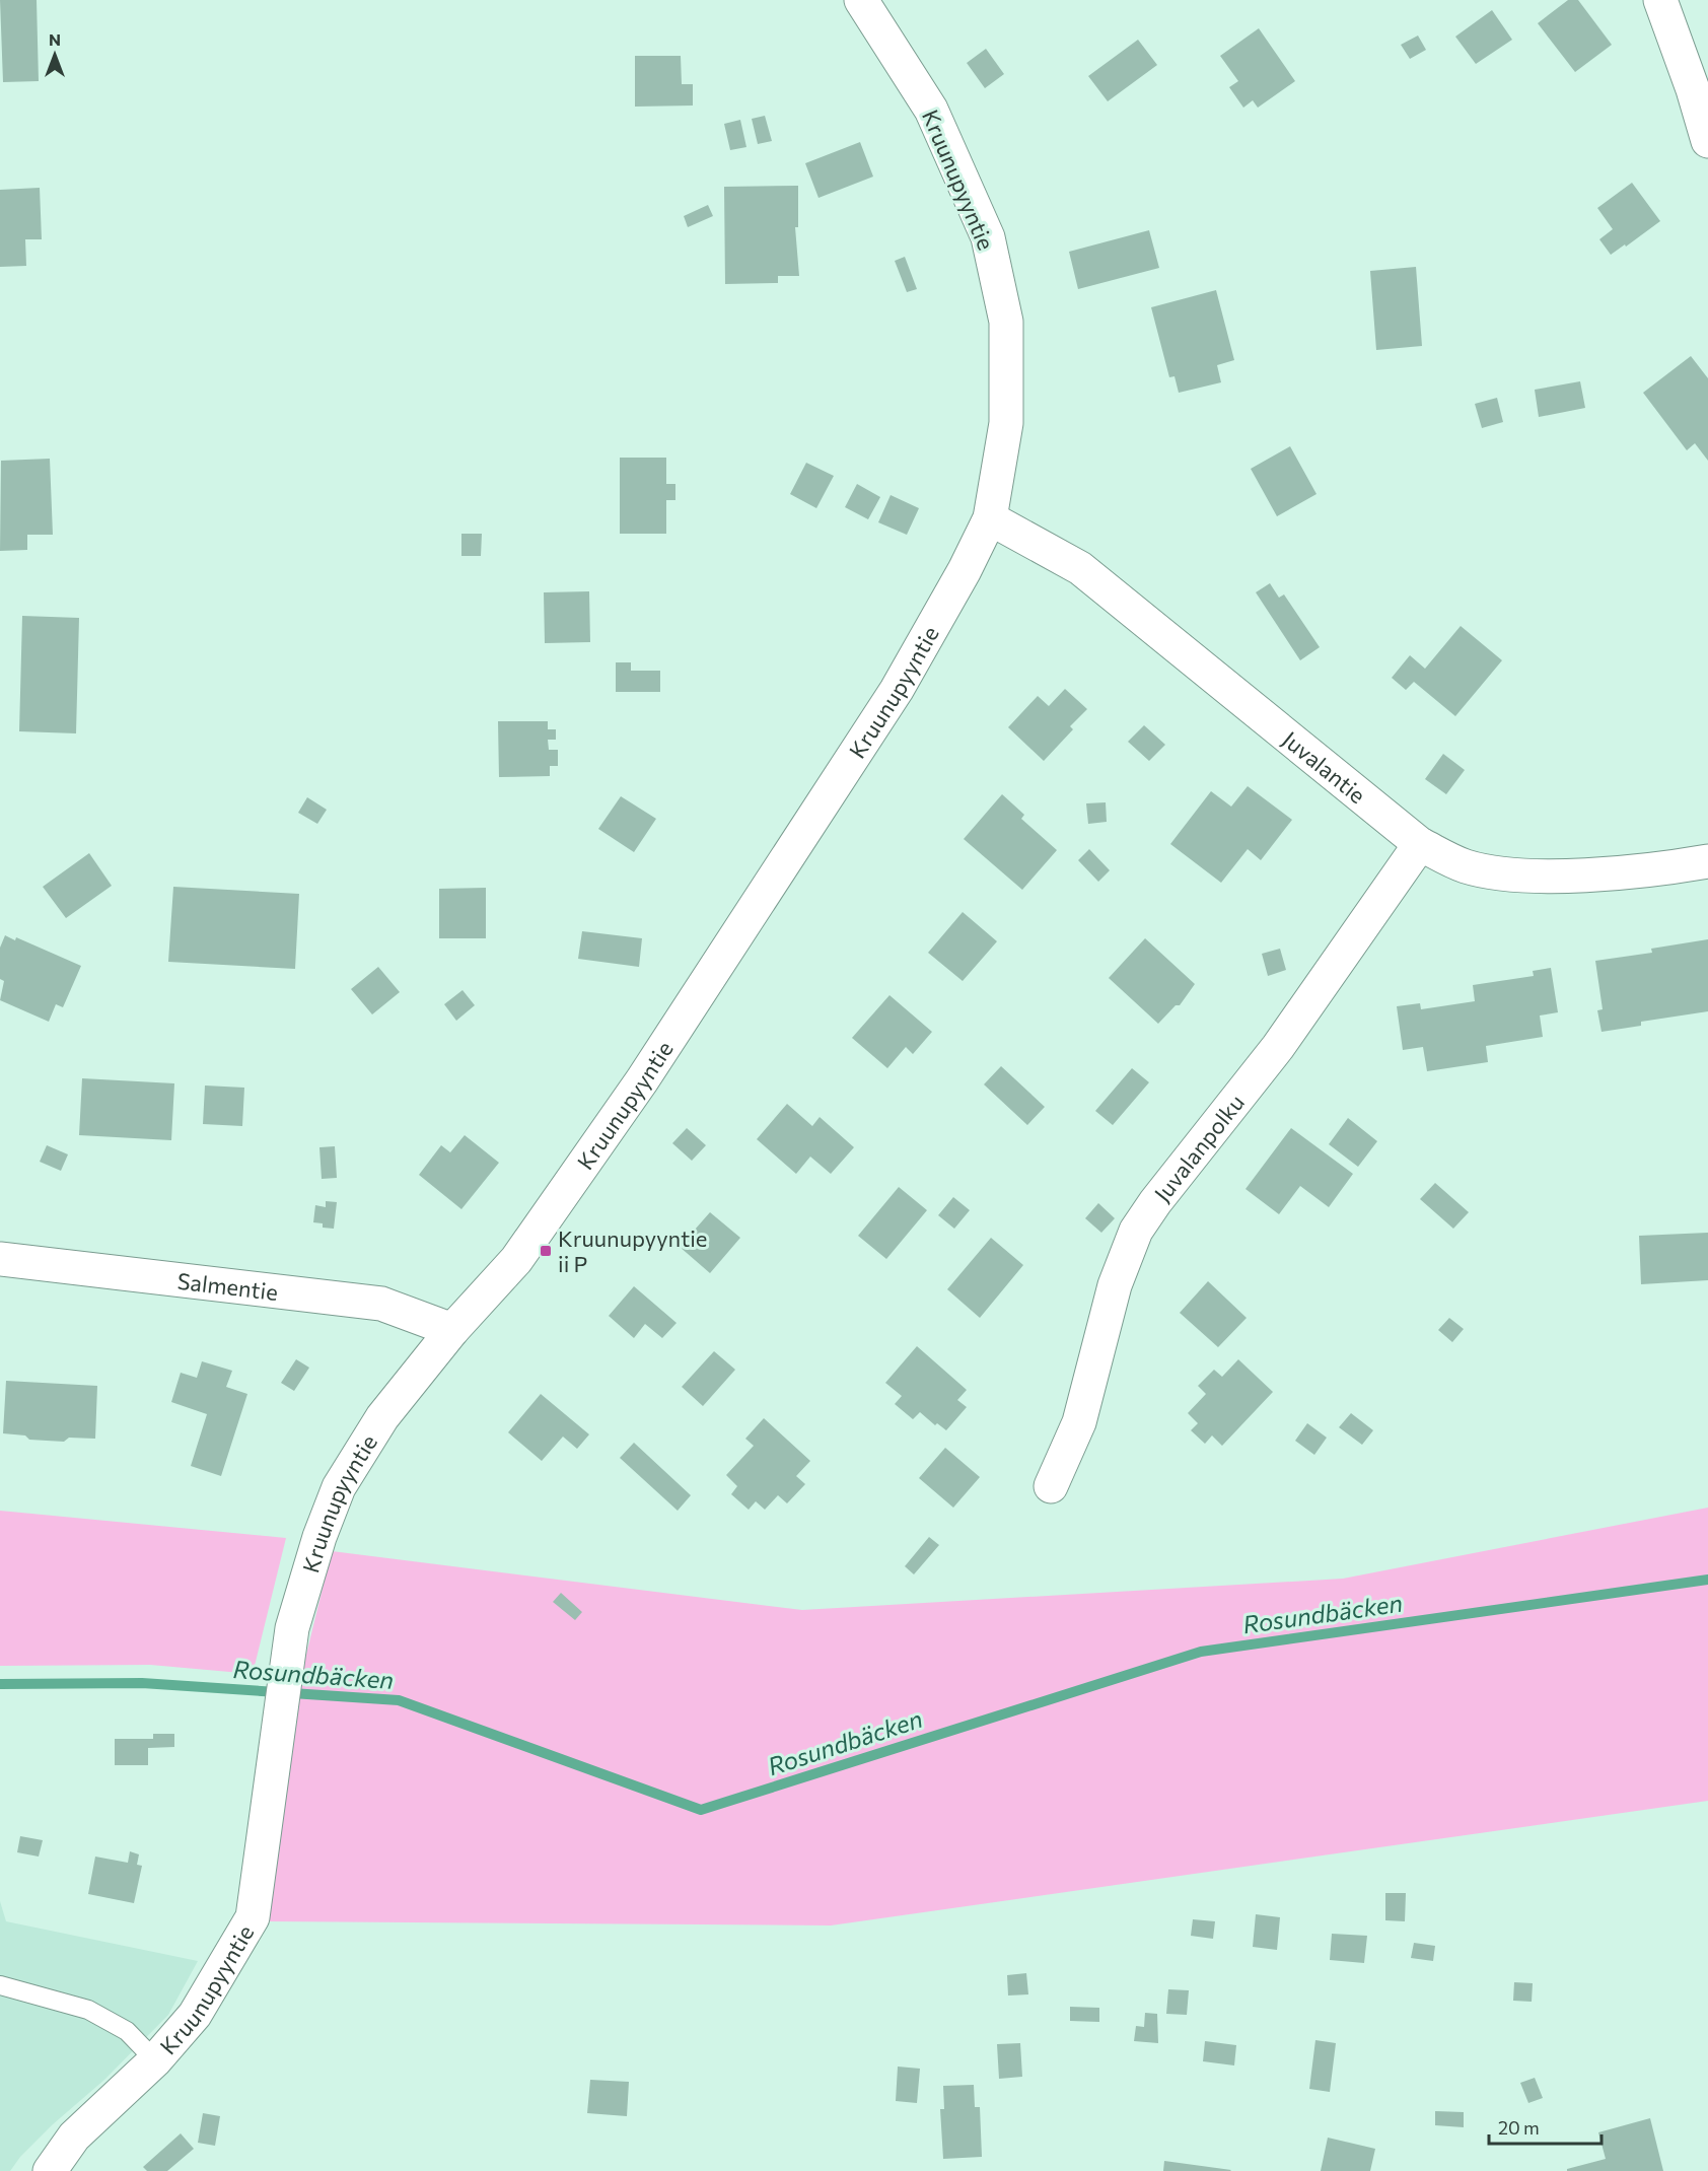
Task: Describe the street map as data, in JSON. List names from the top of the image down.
{
  "streets": {
    "street": [
      "Kruunupyyntie",
      "Juvalantie",
      "Juvalanpolku",
      "Salmentie"
    ]
  },
  "crossings": [
    ["Kruunupyyntie", "Juvalantie"],
    ["Kruunupyyntie", "Salmentie"],
    ["Juvalantie", "Juvalanpolku"]
  ],
  "water": ["Rosundbäcken"],
  "places": {
    "transit": ["Kruunupyyntie ii P"]
  },
  "scale_bar": "20 m",
  "north": "top"
}
